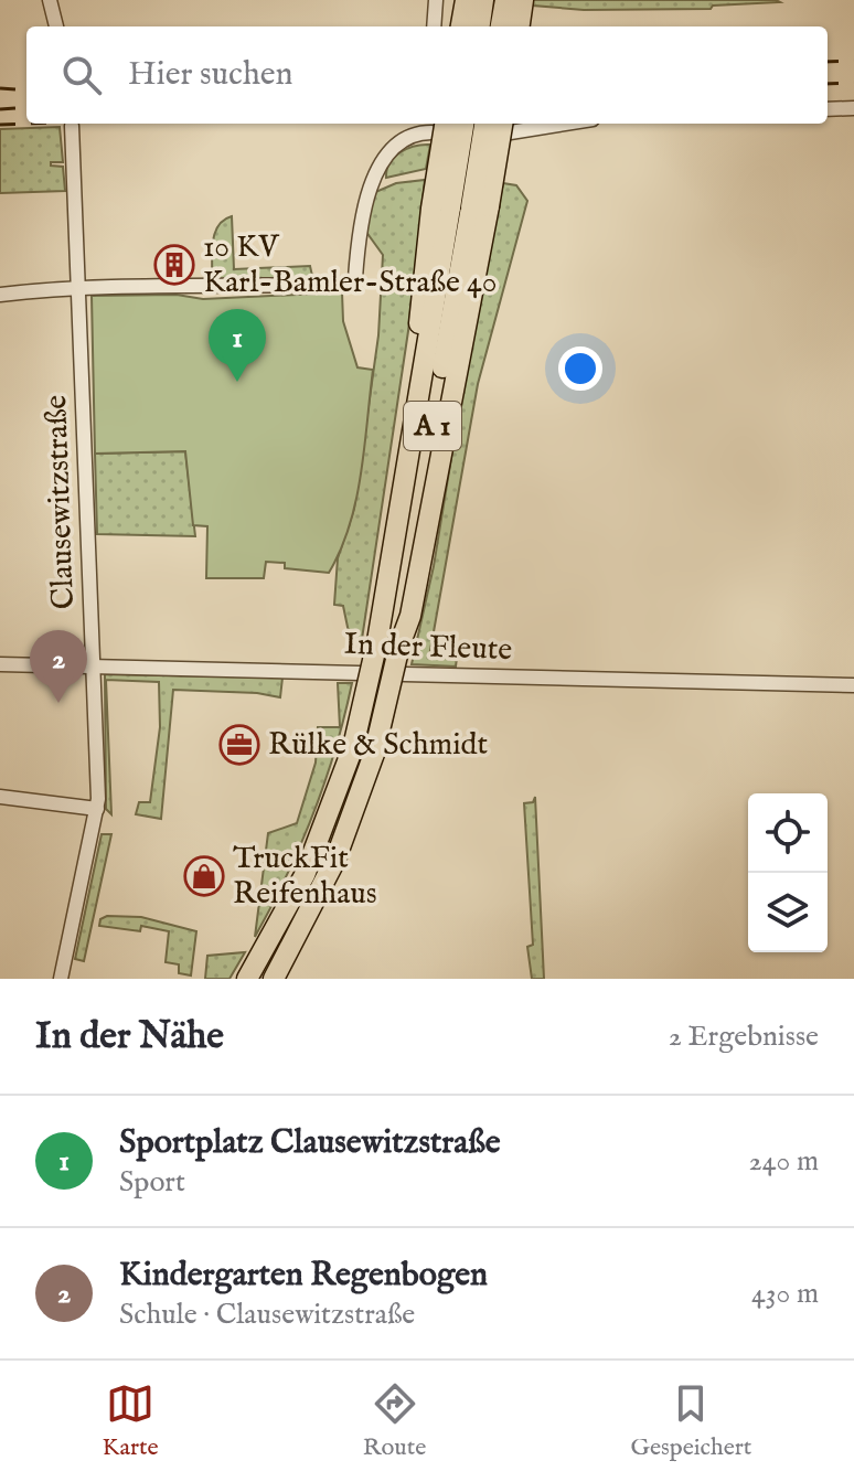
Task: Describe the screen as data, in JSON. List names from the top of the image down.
{
  "streets": {
    "highway": ["A 1"],
    "street": ["Clausewitzstraße", "In der Fleute"]
  },
  "crossings": [
    ["Clausewitzstraße", "In der Fleute"]
  ],
  "places": {
    "building": ["10 KV Karl-Bamler-Straße 40"],
    "office": ["Rülke & Schmidt"],
    "shop": ["TruckFit Reifenhaus"]
  },
  "page": {
    "search": "Hier suchen",
    "pins": ["1", "2"],
    "heading": ["In der Nähe", "2 Ergebnisse"],
    "list": [
      {
        "mark": "1",
        "name": "Sportplatz Clausewitzstraße",
        "note": "Sport",
        "value": "240 m"
      },
      {
        "mark": "2",
        "name": "Kindergarten Regenbogen",
        "note": "Schule · Clausewitzstraße",
        "value": "430 m"
      }
    ],
    "nav": ["Karte", "Route", "Gespeichert"]
  }
}
